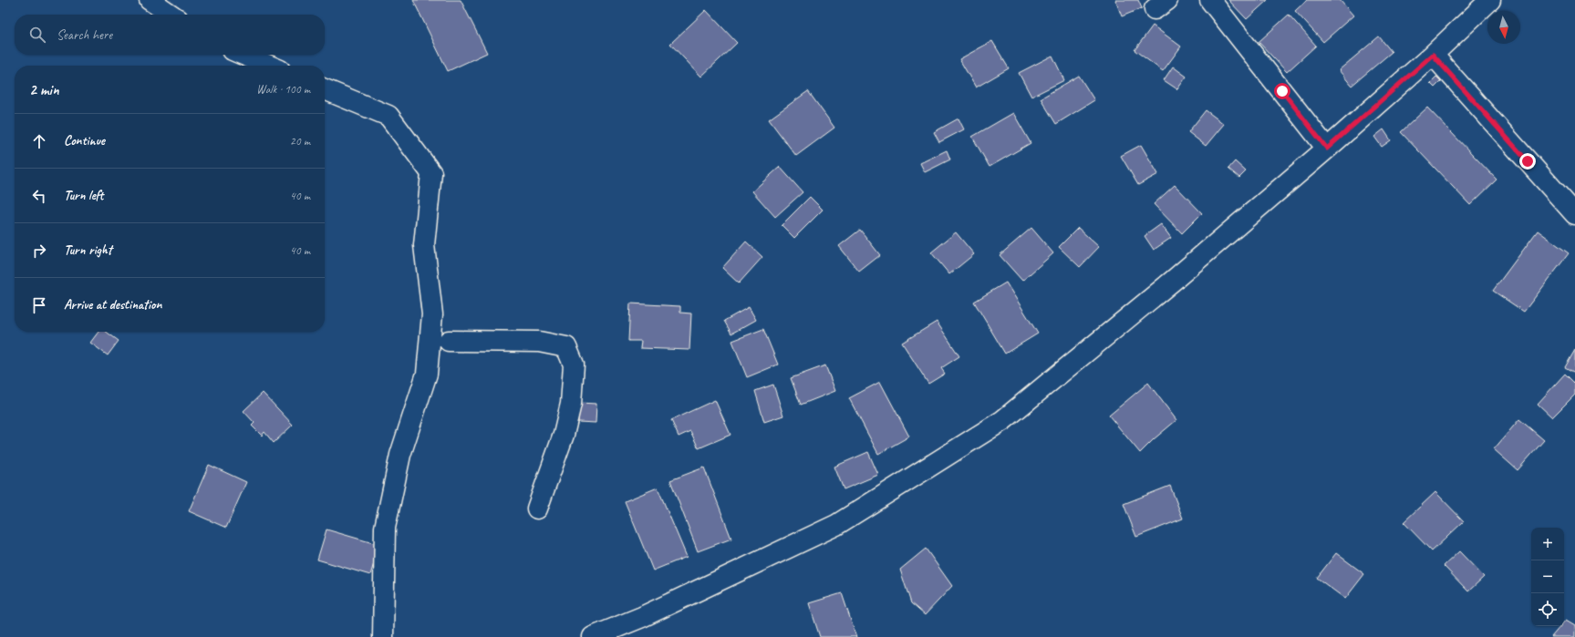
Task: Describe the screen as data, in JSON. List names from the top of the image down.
{
  "north": "bottom",
  "page": {
    "search": "Search here",
    "heading": ["2 min", "Walk · 100 m"],
    "list": [
      ["Continue", "20 m"],
      ["Turn left", "40 m"],
      ["Turn right", "40 m"],
      "Arrive at destination"
    ],
    "map_buttons": ["+", "−"]
  }
}
